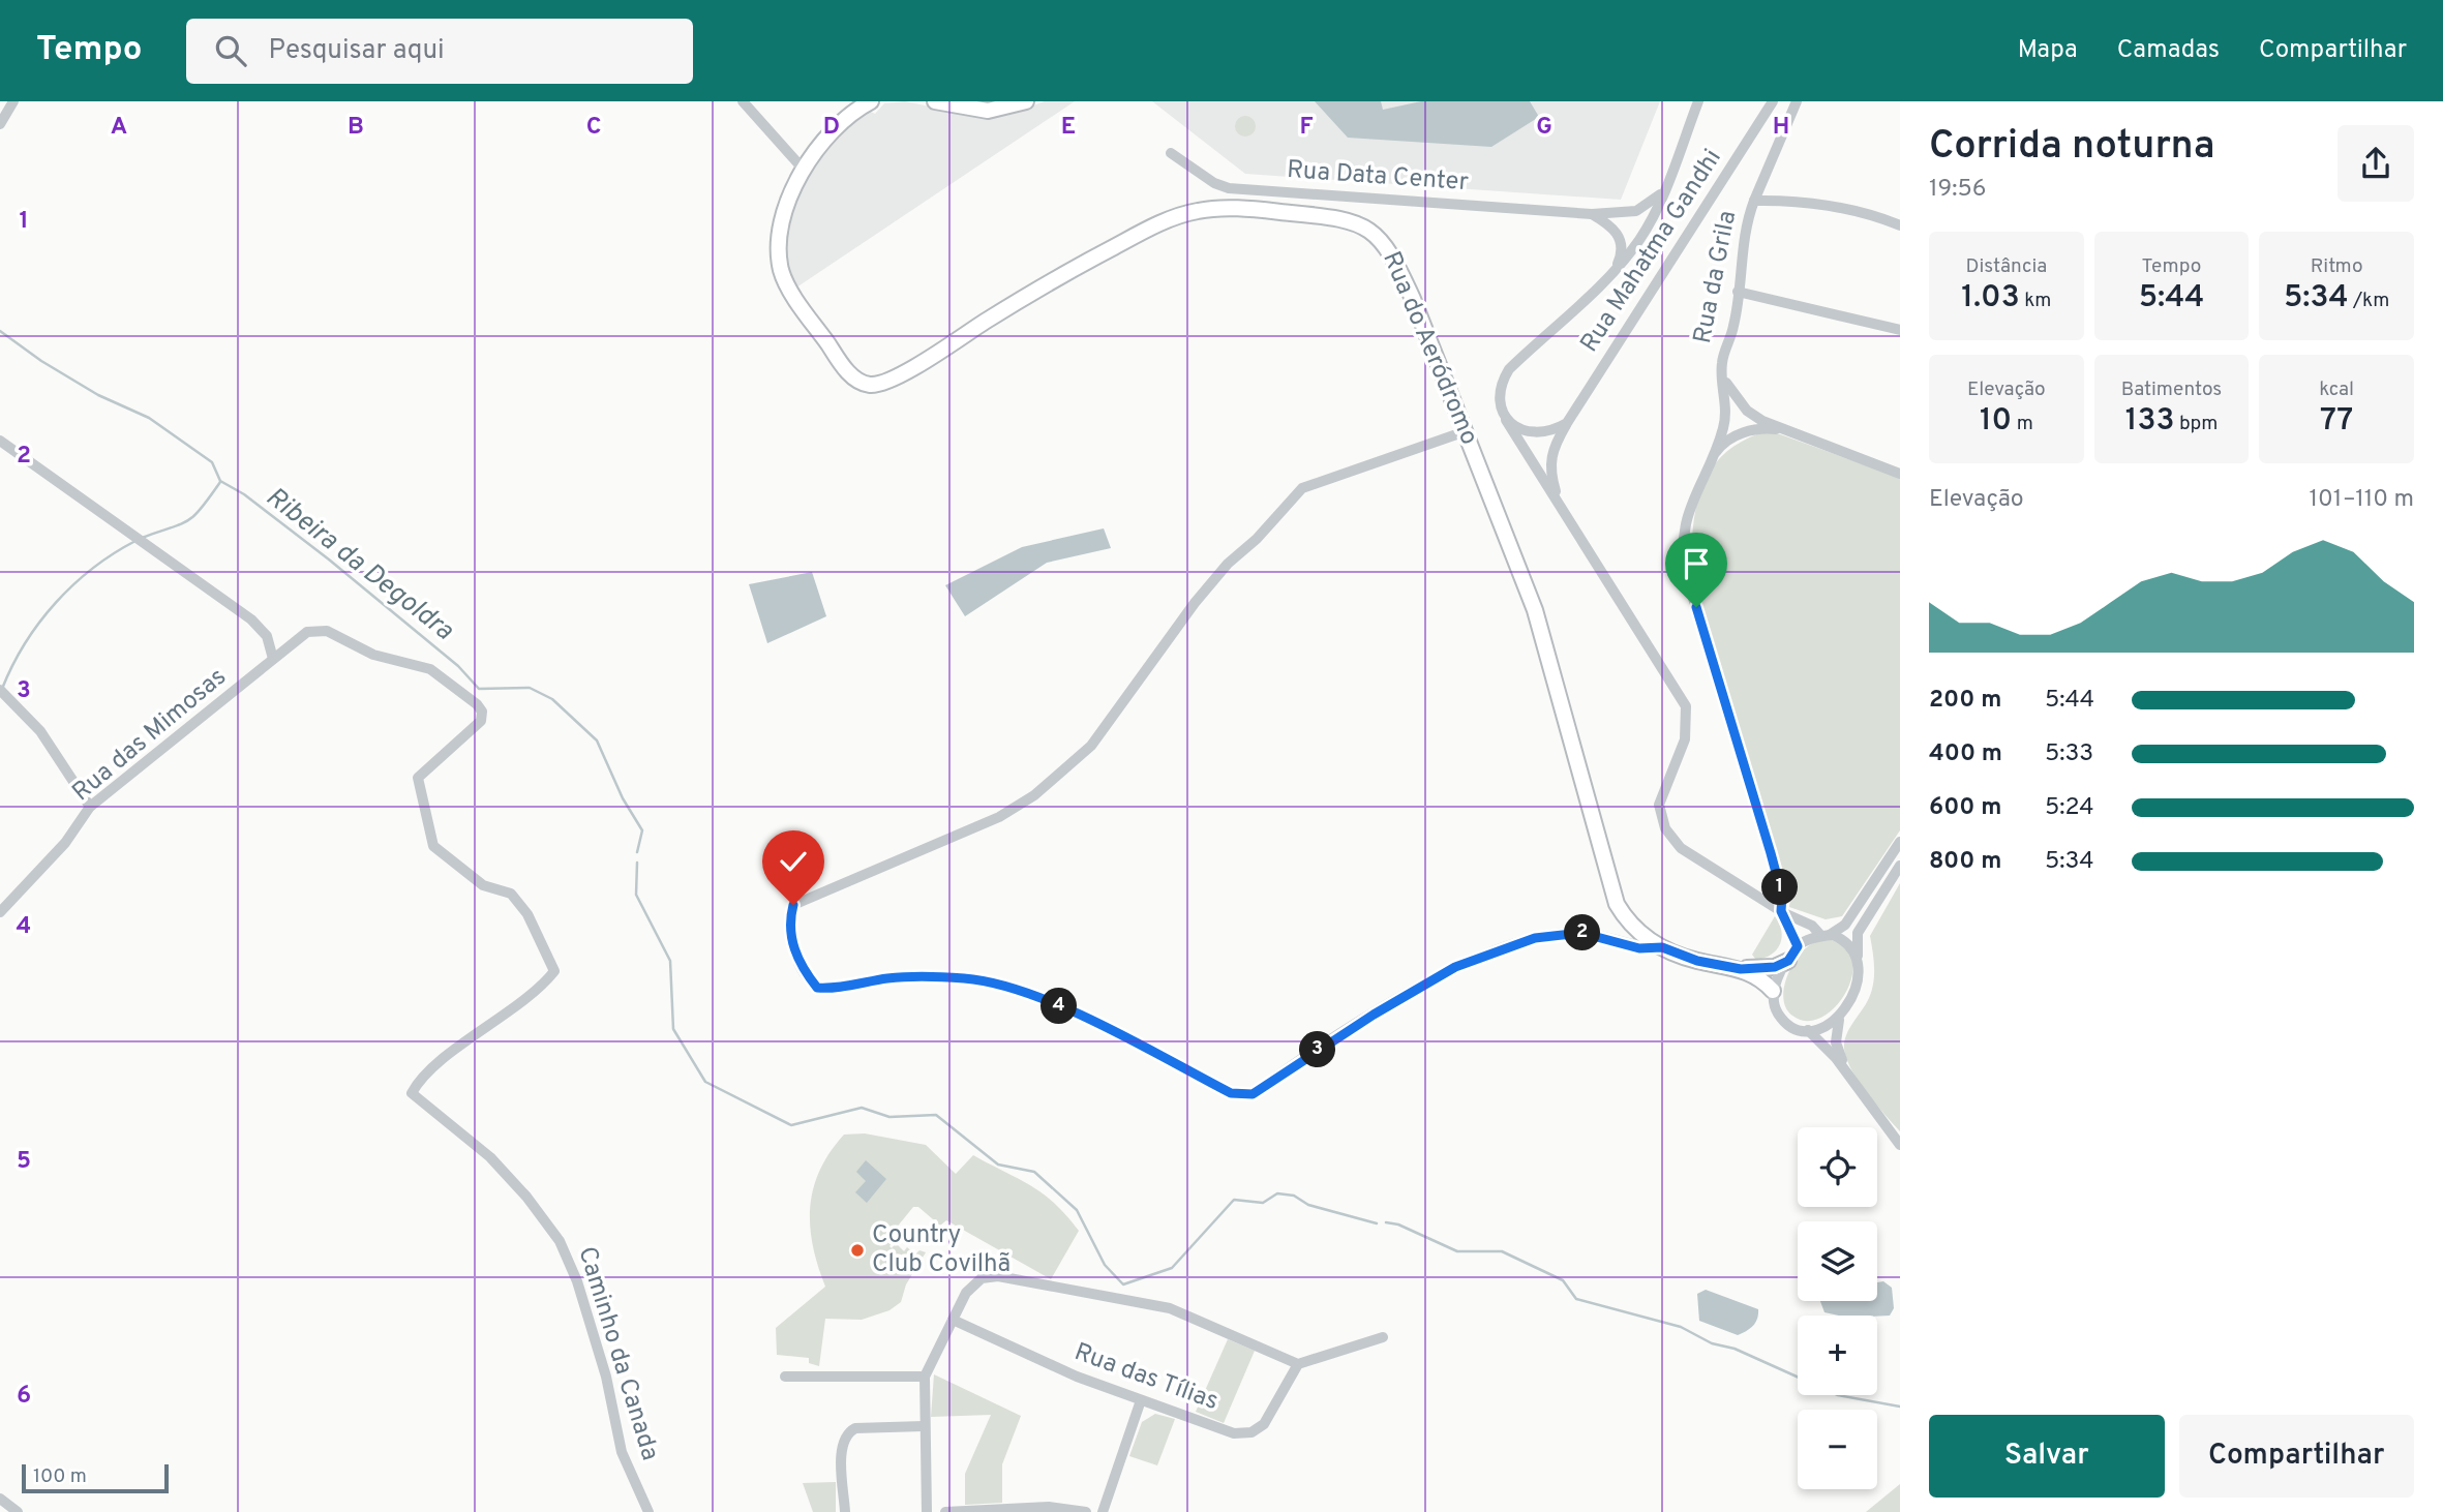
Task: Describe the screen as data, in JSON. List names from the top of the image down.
{
  "streets": {
    "main road": ["Rua do Aeródromo"],
    "street": [
      "Rua Data Center",
      "Rua Mahatma Gandhi",
      "Rua da Grila",
      "Rua das Mimosas",
      "Caminho da Canada",
      "Rua das Tílias"
    ]
  },
  "crossings": [
    ["Rua Data Center", "Rua Mahatma Gandhi"],
    ["Rua Mahatma Gandhi", "Rua do Aeródromo"],
    ["Rua das Mimosas", "Caminho da Canada"]
  ],
  "water": ["Ribeira da Degoldra"],
  "places": ["Country Club Covilhã"],
  "scale_bar": "100 m",
  "page": {
    "header": "Tempo",
    "search": "Pesquisar aqui",
    "nav": ["Mapa", "Camadas", "Compartilhar"],
    "heading": ["Corrida noturna", "19:56"],
    "stats": [
      ["Distância", "1.03 km"],
      ["Tempo", "5:44"],
      ["Ritmo", "5:34 /km"],
      ["Elevação", "10 m"],
      ["Batimentos", "133 bpm"],
      ["kcal", "77"]
    ],
    "chart": ["Elevação", "101–110 m"],
    "list": [
      {
        "name": "200 m",
        "note": "5:44"
      },
      {
        "name": "400 m",
        "note": "5:33"
      },
      {
        "name": "600 m",
        "note": "5:24"
      },
      {
        "name": "800 m",
        "note": "5:34"
      }
    ],
    "pins": [
      "1",
      "2",
      "4",
      "3"
    ],
    "map_buttons": ["+", "−"],
    "buttons": ["Salvar", "Compartilhar"],
    "scale": "100 m"
  },
  "grid": {
    "columns": [
      "A",
      "B",
      "C",
      "D",
      "E",
      "F",
      "G",
      "H"
    ],
    "rows": [
      "1",
      "2",
      "3",
      "4",
      "5",
      "6"
    ]
  }
}
